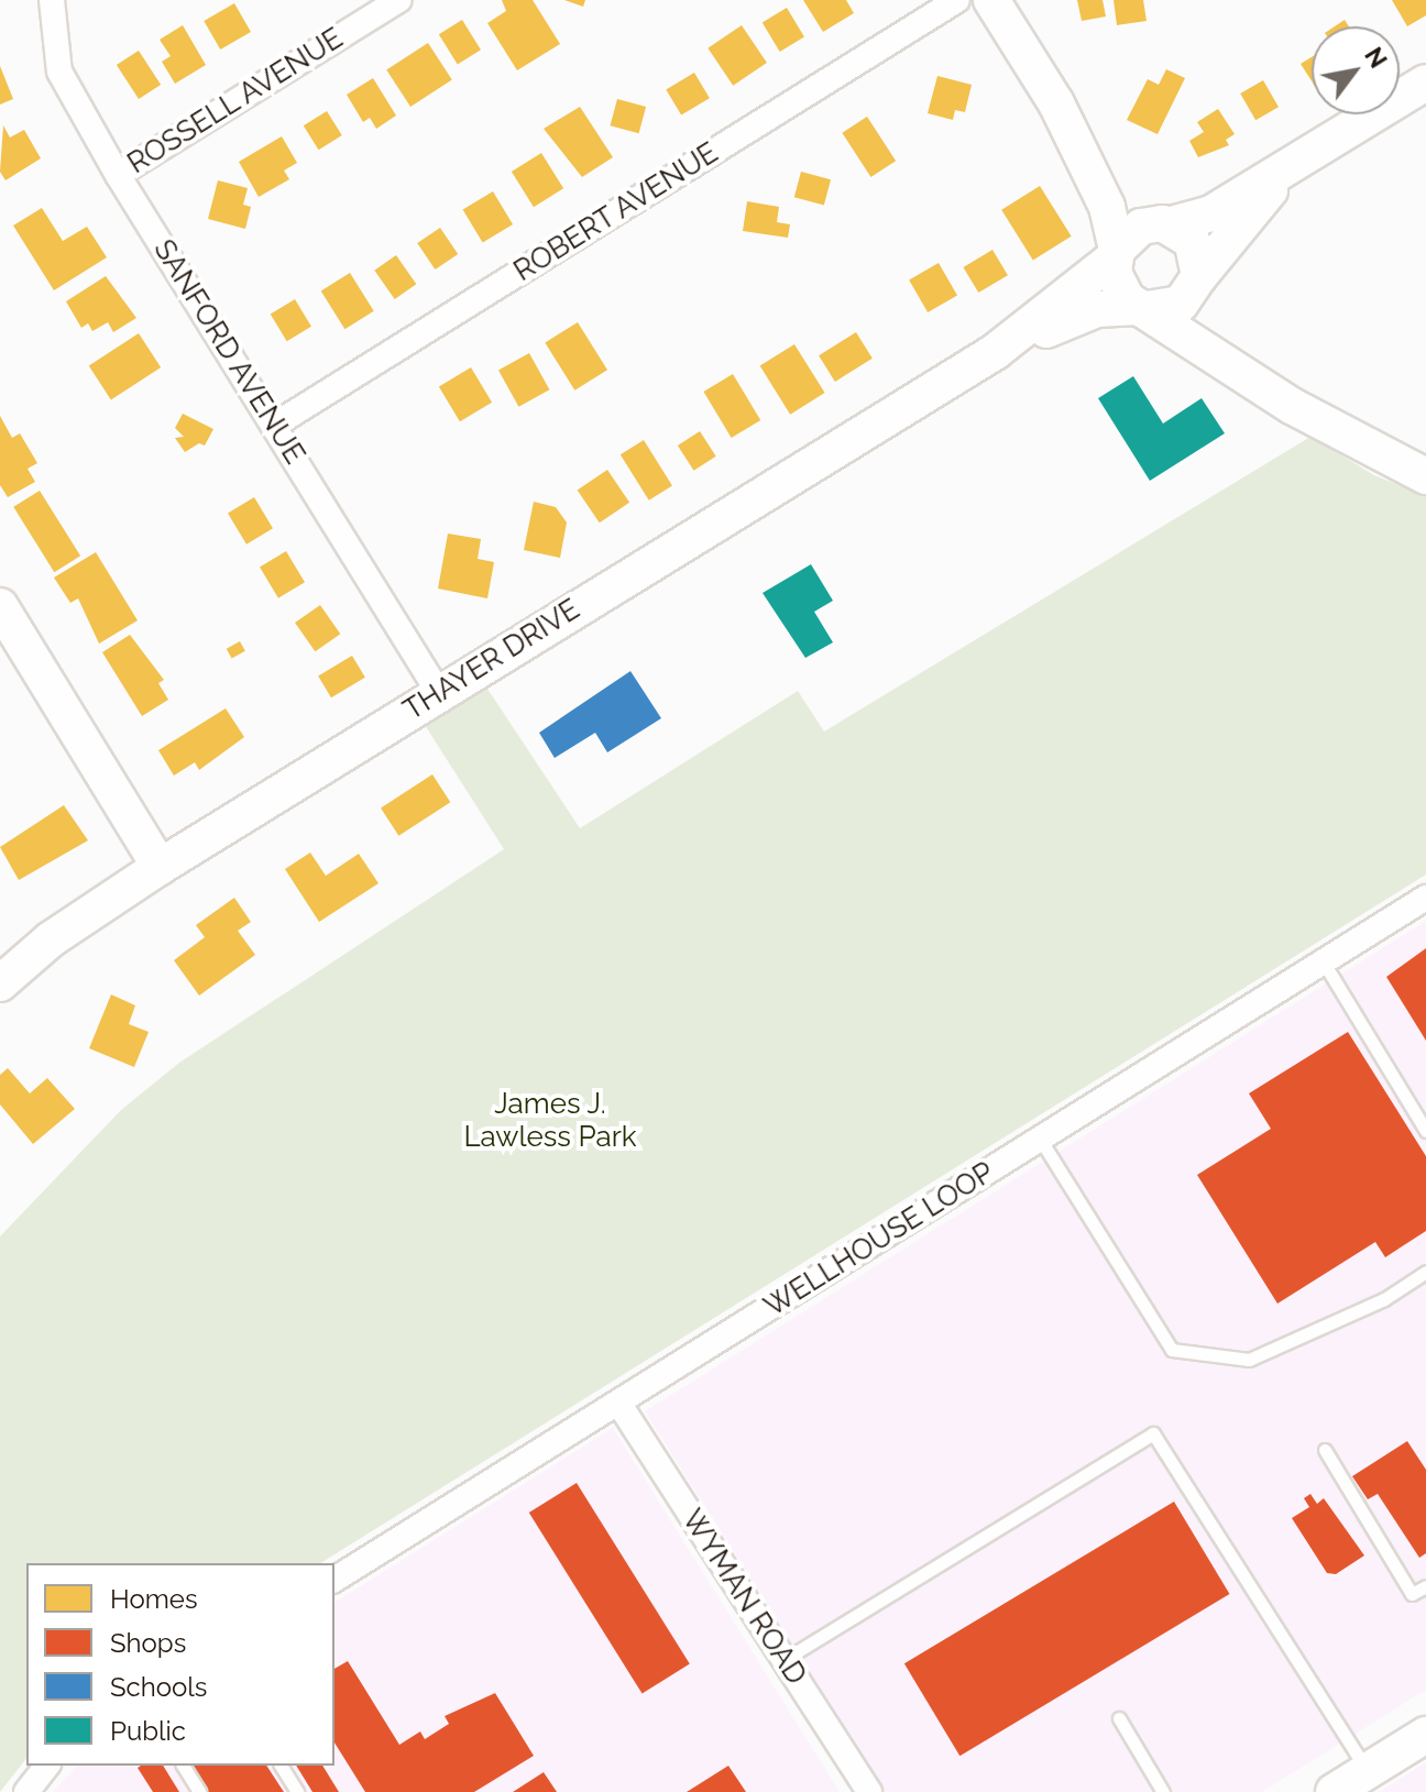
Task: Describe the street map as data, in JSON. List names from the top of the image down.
{
  "streets": {
    "street": [
      "ROSSELL AVENUE",
      "ROBERT AVENUE",
      "SANFORD AVENUE",
      "THAYER DRIVE",
      "WELLHOUSE LOOP",
      "WYMAN ROAD"
    ]
  },
  "crossings": [
    ["ROSSELL AVENUE", "SANFORD AVENUE"],
    ["ROBERT AVENUE", "SANFORD AVENUE"],
    ["SANFORD AVENUE", "THAYER DRIVE"],
    ["WELLHOUSE LOOP", "WYMAN ROAD"]
  ],
  "parks": ["James J. Lawless Park"],
  "legend": [
    "Homes",
    "Shops",
    "Schools",
    "Public"
  ],
  "north": "top right"
}
